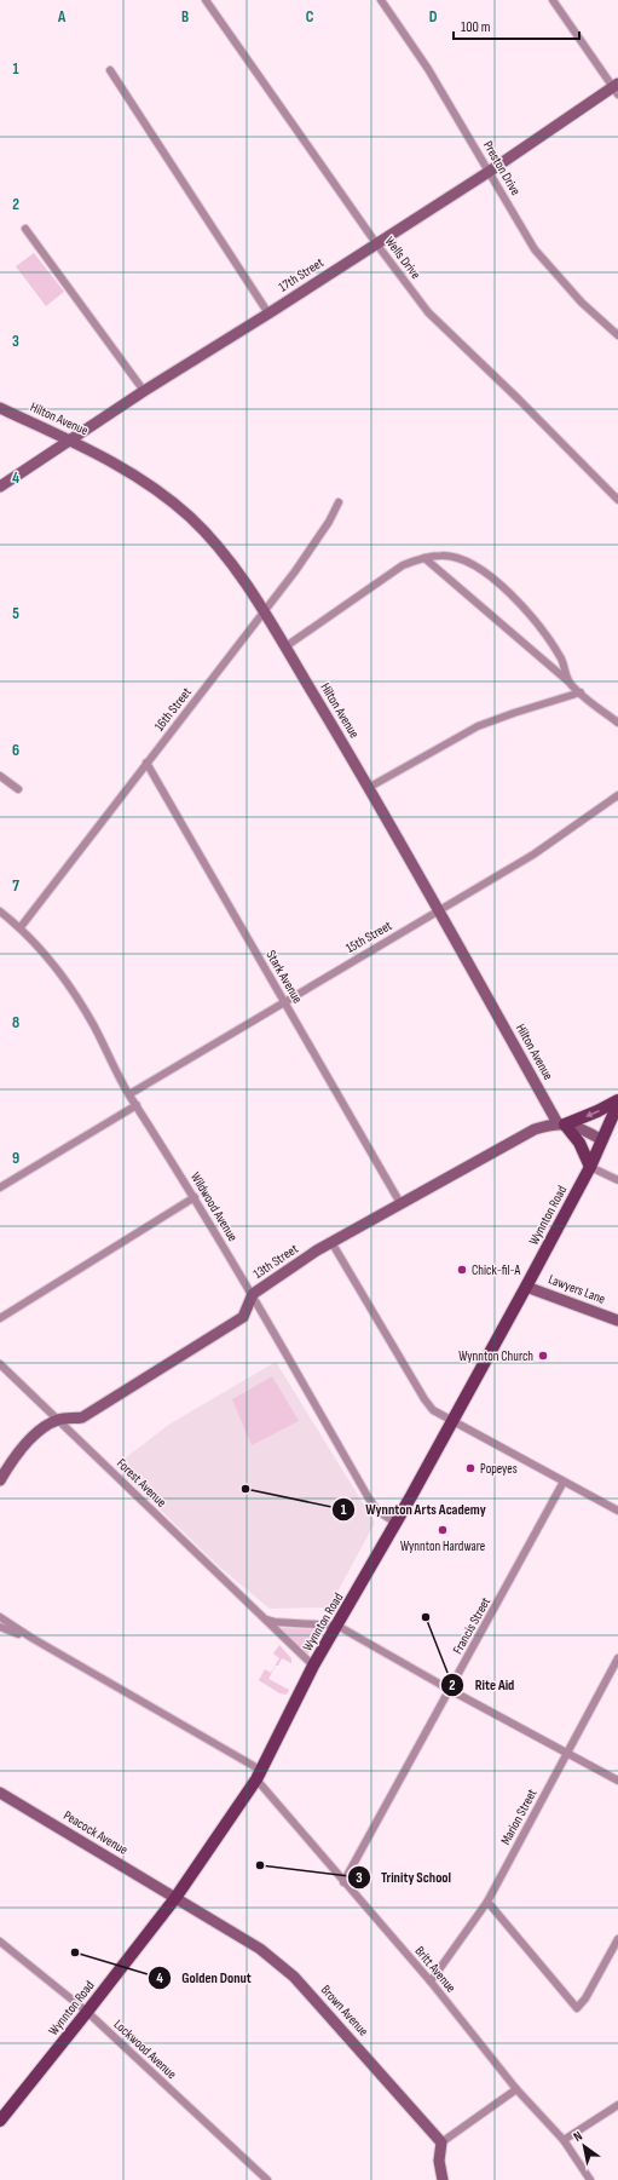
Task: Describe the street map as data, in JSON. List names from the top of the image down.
{
  "streets": {
    "main road": ["Wynnton Road"],
    "street": [
      "Preston Drive",
      "Wells Drive",
      "17th Street",
      "Hilton Avenue",
      "16th Street",
      "15th Street",
      "Stark Avenue",
      "Wildwood Avenue",
      "13th Street",
      "Lawyers Lane",
      "Forest Avenue",
      "Francis Street",
      "Marion Street",
      "Peacock Avenue",
      "Britt Avenue",
      "Brown Avenue",
      "Lockwood Avenue"
    ]
  },
  "crossings": [
    ["Preston Drive", "17th Street"],
    ["Wells Drive", "17th Street"],
    ["17th Street", "Hilton Avenue"],
    ["Hilton Avenue", "16th Street"],
    ["Hilton Avenue", "15th Street"],
    ["Hilton Avenue", "13th Street"],
    ["16th Street", "Stark Avenue"],
    ["16th Street", "Wildwood Avenue"],
    ["15th Street", "Stark Avenue"],
    ["15th Street", "Wildwood Avenue"],
    ["Stark Avenue", "13th Street"],
    ["Wildwood Avenue", "Wynnton Road"],
    ["Wildwood Avenue", "13th Street"],
    ["Wynnton Road", "Lawyers Lane"],
    ["Wynnton Road", "Forest Avenue"],
    ["Wynnton Road", "Peacock Avenue"],
    ["Wynnton Road", "Britt Avenue"],
    ["Wynnton Road", "Brown Avenue"],
    ["Wynnton Road", "Lockwood Avenue"],
    ["13th Street", "Forest Avenue"],
    ["Francis Street", "Britt Avenue"],
    ["Marion Street", "Britt Avenue"],
    ["Peacock Avenue", "Brown Avenue"]
  ],
  "places": [
    "Chick-fil-A",
    "Wynnton Church",
    "Popeyes",
    "Wynnton Arts Academy",
    "Wynnton Hardware",
    "Rite Aid",
    "Trinity School",
    "Golden Donut"
  ],
  "scale_bar": "100 m",
  "north": "top left",
  "grid": {
    "columns": [
      "A",
      "B",
      "C",
      "D"
    ],
    "rows": [
      "1",
      "2",
      "3",
      "4",
      "5",
      "6",
      "7",
      "8",
      "9"
    ]
  }
}
